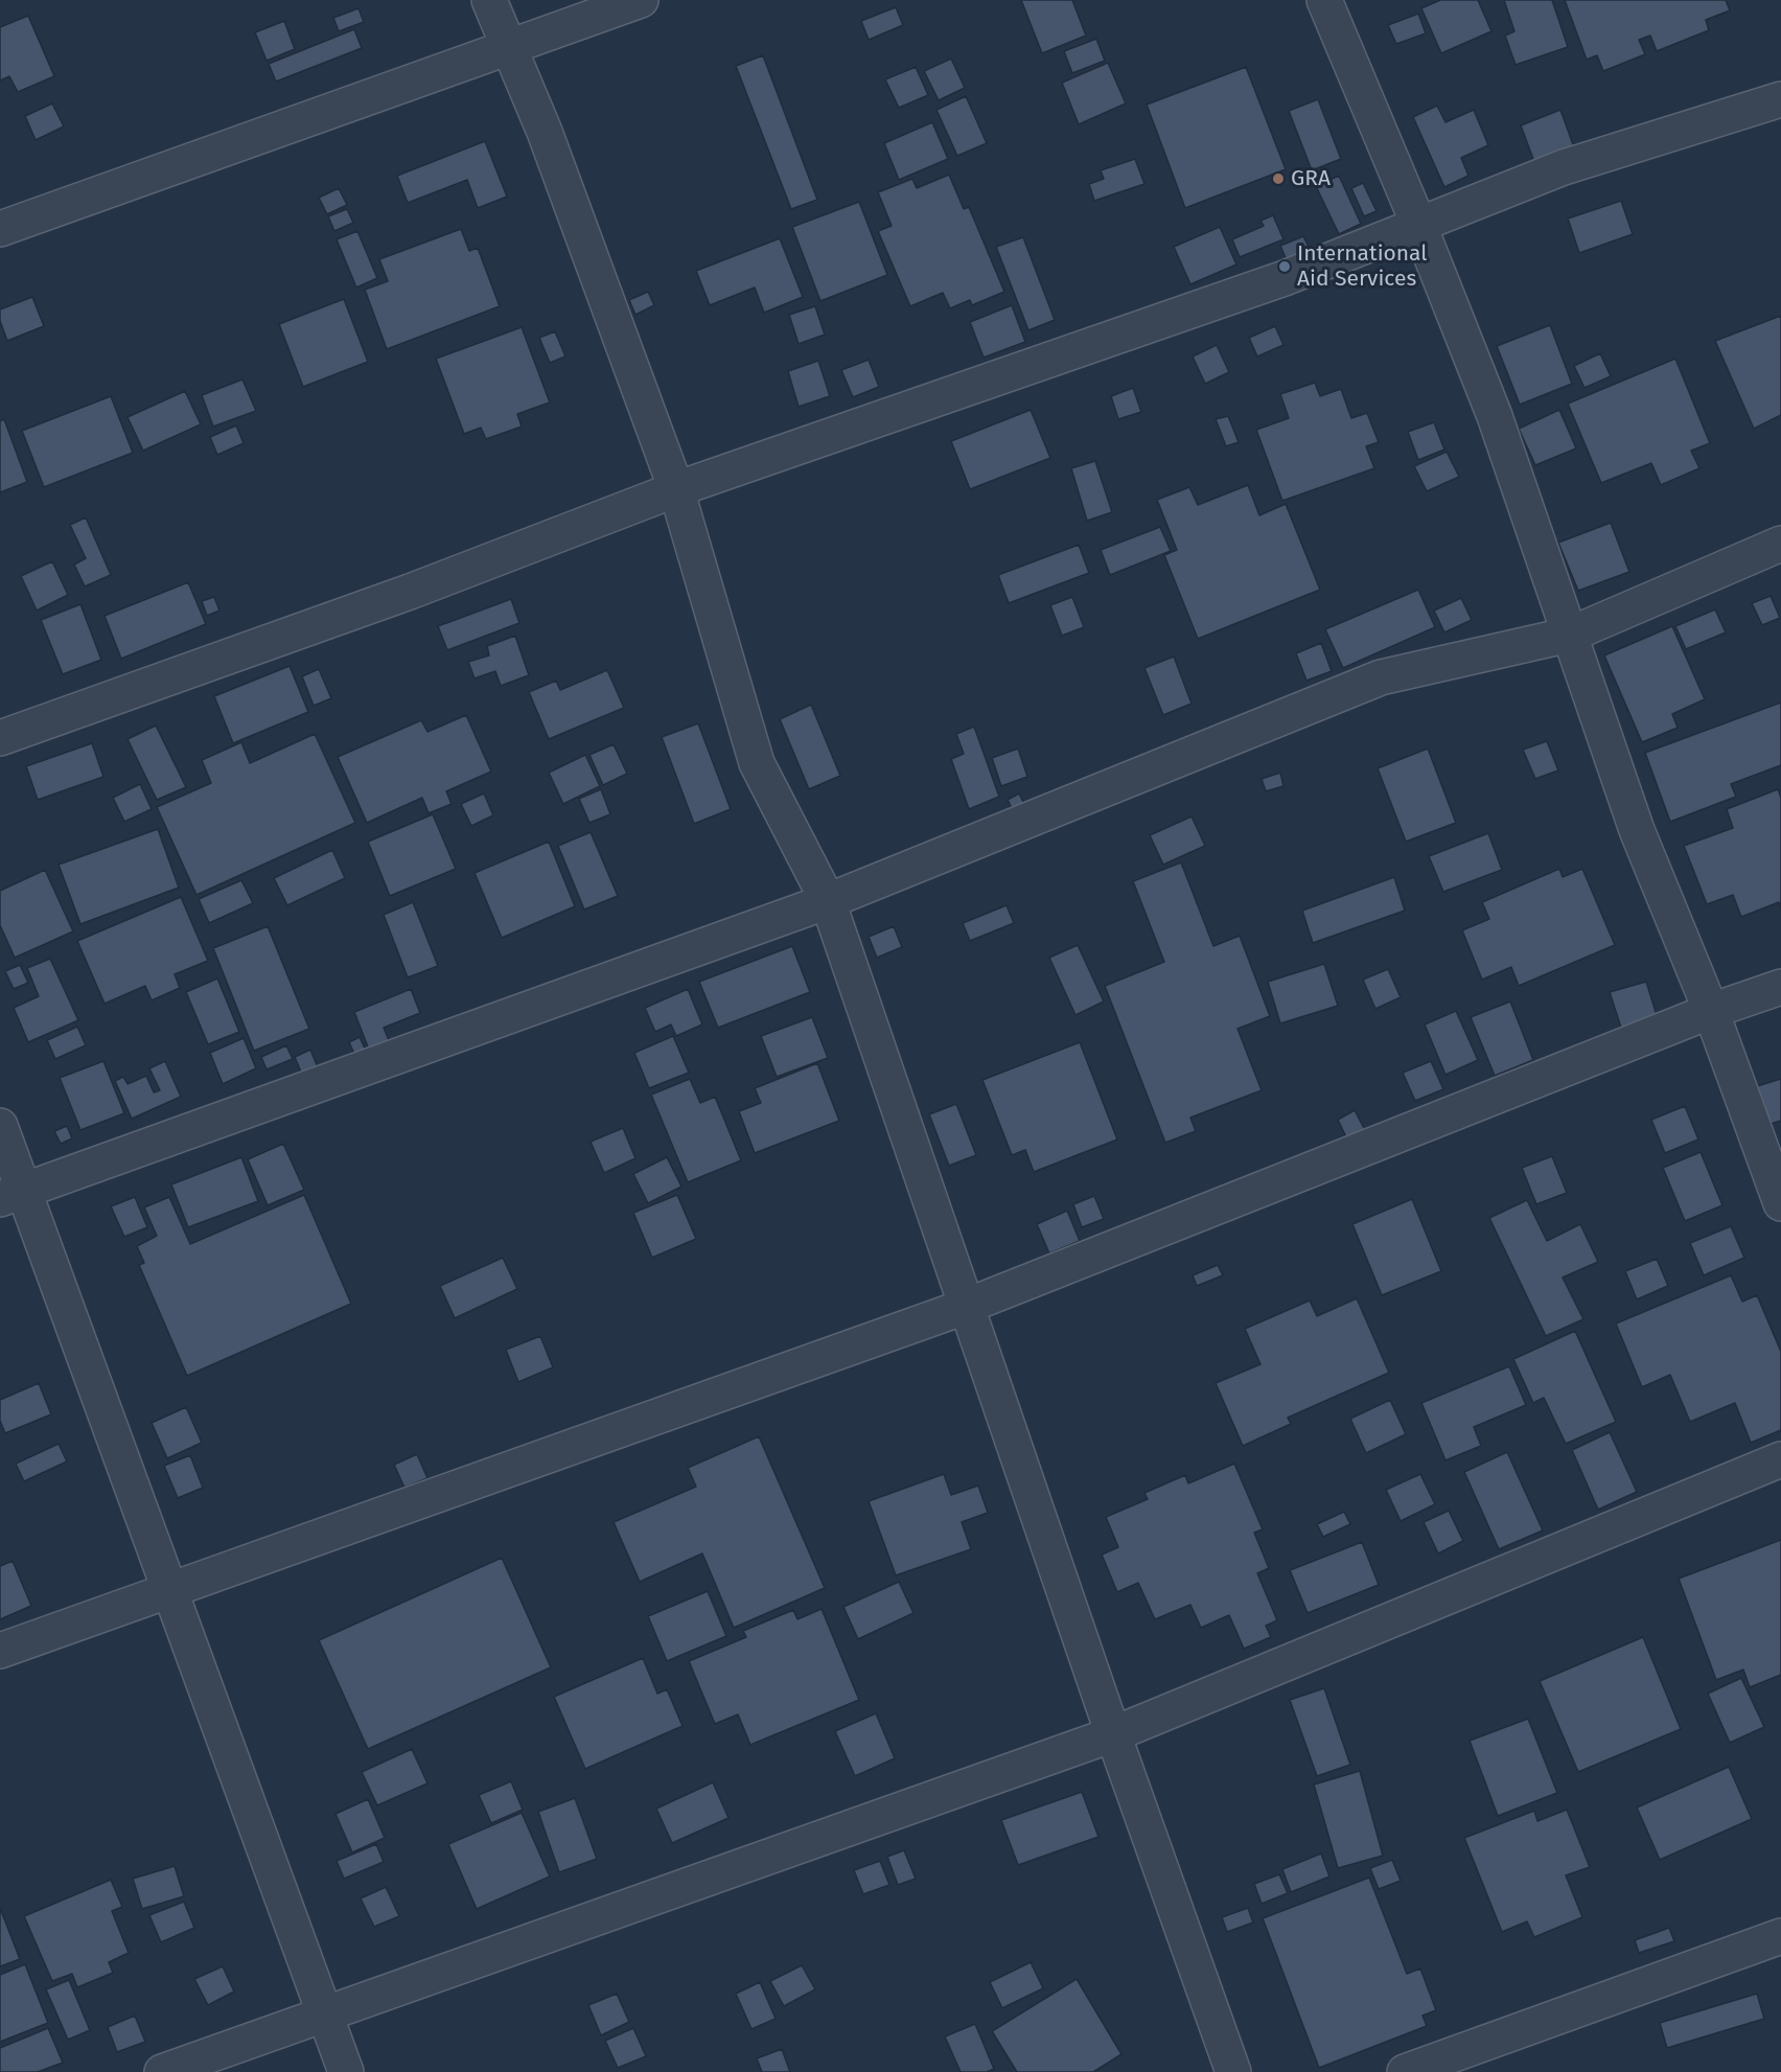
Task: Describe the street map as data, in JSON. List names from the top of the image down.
{
  "places": ["GRA", "International Aid Services"]
}
